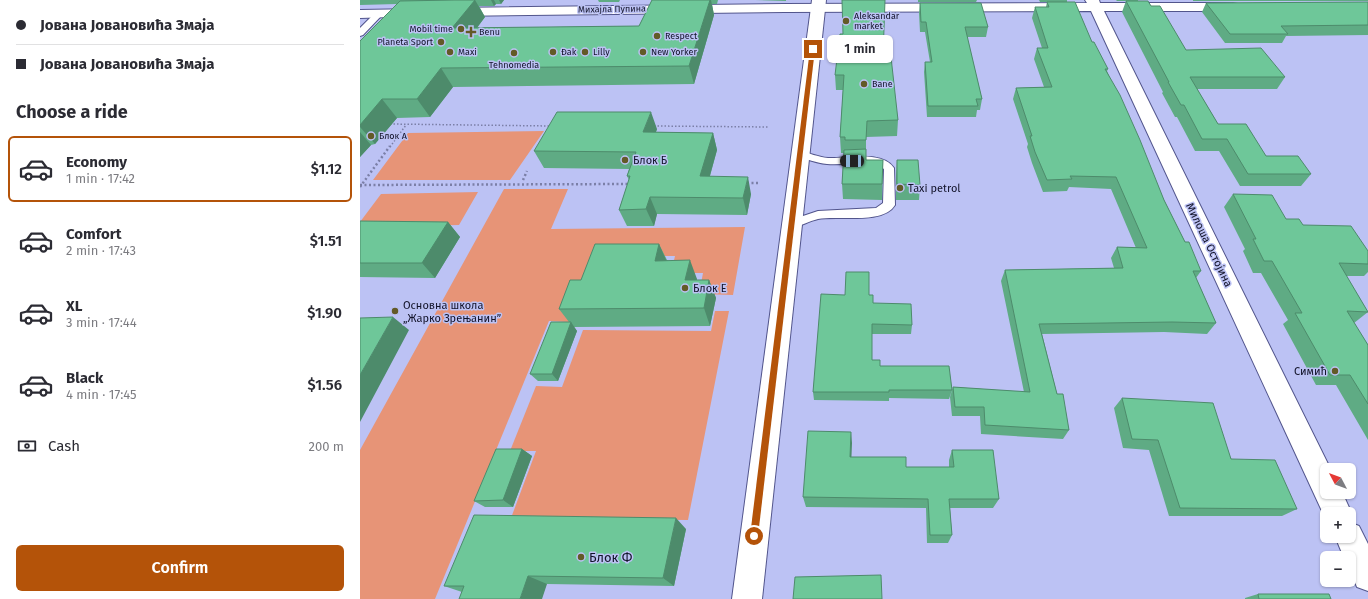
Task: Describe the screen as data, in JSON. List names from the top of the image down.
{
  "streets": {
    "street": ["Михајла Пупина", "Милоша Остојина"]
  },
  "crossings": [
    ["Михајла Пупина", "Милоша Остојина"]
  ],
  "places": {
    "other": [
      "Aleksandar market",
      "Mobil time",
      "Respect",
      "Planeta Sport",
      "Maxi",
      "Đak",
      "Lilly",
      "New Yorker",
      "Tehnomedia",
      "Bane",
      "Блок А",
      "Блок Б",
      "Taxi petrol",
      "Блок Е",
      "Основна школа „Жарко Зрењанин”",
      "Симић",
      "Блок Ф"
    ],
    "health": ["Benu"]
  },
  "north": "top left",
  "page": {
    "banner": ["Јована Јовановића Змаја", "Јована Јовановића Змаја"],
    "bubble": "1 min",
    "heading": "Choose a ride",
    "list": [
      {
        "name": "Economy",
        "note": "1 min · 17:42",
        "value": "$1.12"
      },
      {
        "name": "Comfort",
        "note": "2 min · 17:43",
        "value": "$1.51"
      },
      {
        "name": "XL",
        "note": "3 min · 17:44",
        "value": "$1.90"
      },
      {
        "name": "Black",
        "note": "4 min · 17:45",
        "value": "$1.56"
      }
    ],
    "pay": ["Cash", "200 m"],
    "map_buttons": ["+", "−"],
    "buttons": "Confirm"
  }
}
